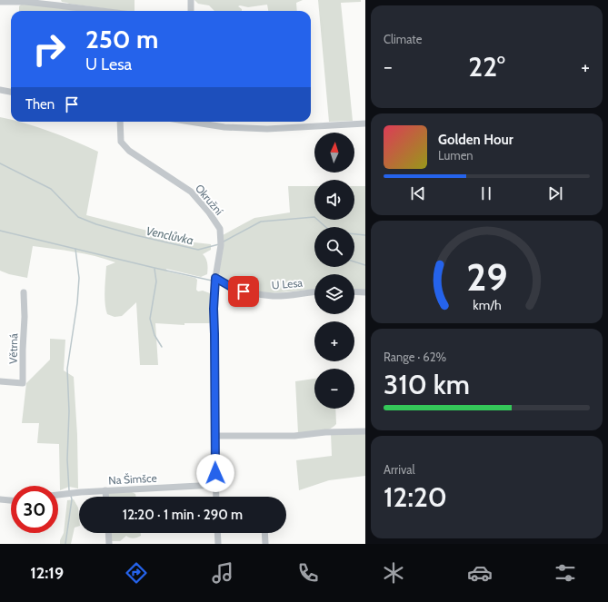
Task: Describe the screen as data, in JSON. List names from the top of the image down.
{
  "streets": {
    "street": [
      "Okružní",
      "U Lesa",
      "Větrná",
      "Na Šimšce"
    ]
  },
  "crossings": [
    ["Okružní", "U Lesa"],
    ["Okružní", "Na Šimšce"]
  ],
  "water": ["Venclůvka"],
  "north": "top",
  "page": {
    "tile": [
      "Climate",
      ["Range · 62%", "310 km"],
      ["Arrival", "12:20"]
    ],
    "turn": ["250 m", "U Lesa"],
    "heat": ["−", "22°", "+"],
    "then": "Then",
    "song": ["Golden Hour", "Lumen"],
    "map_buttons": ["+", "−"],
    "limit": "30",
    "trip": "12:20 · 1 min · 290 m",
    "tabs": "12:19",
    "gauge": ["29", "km/h"]
  }
}
